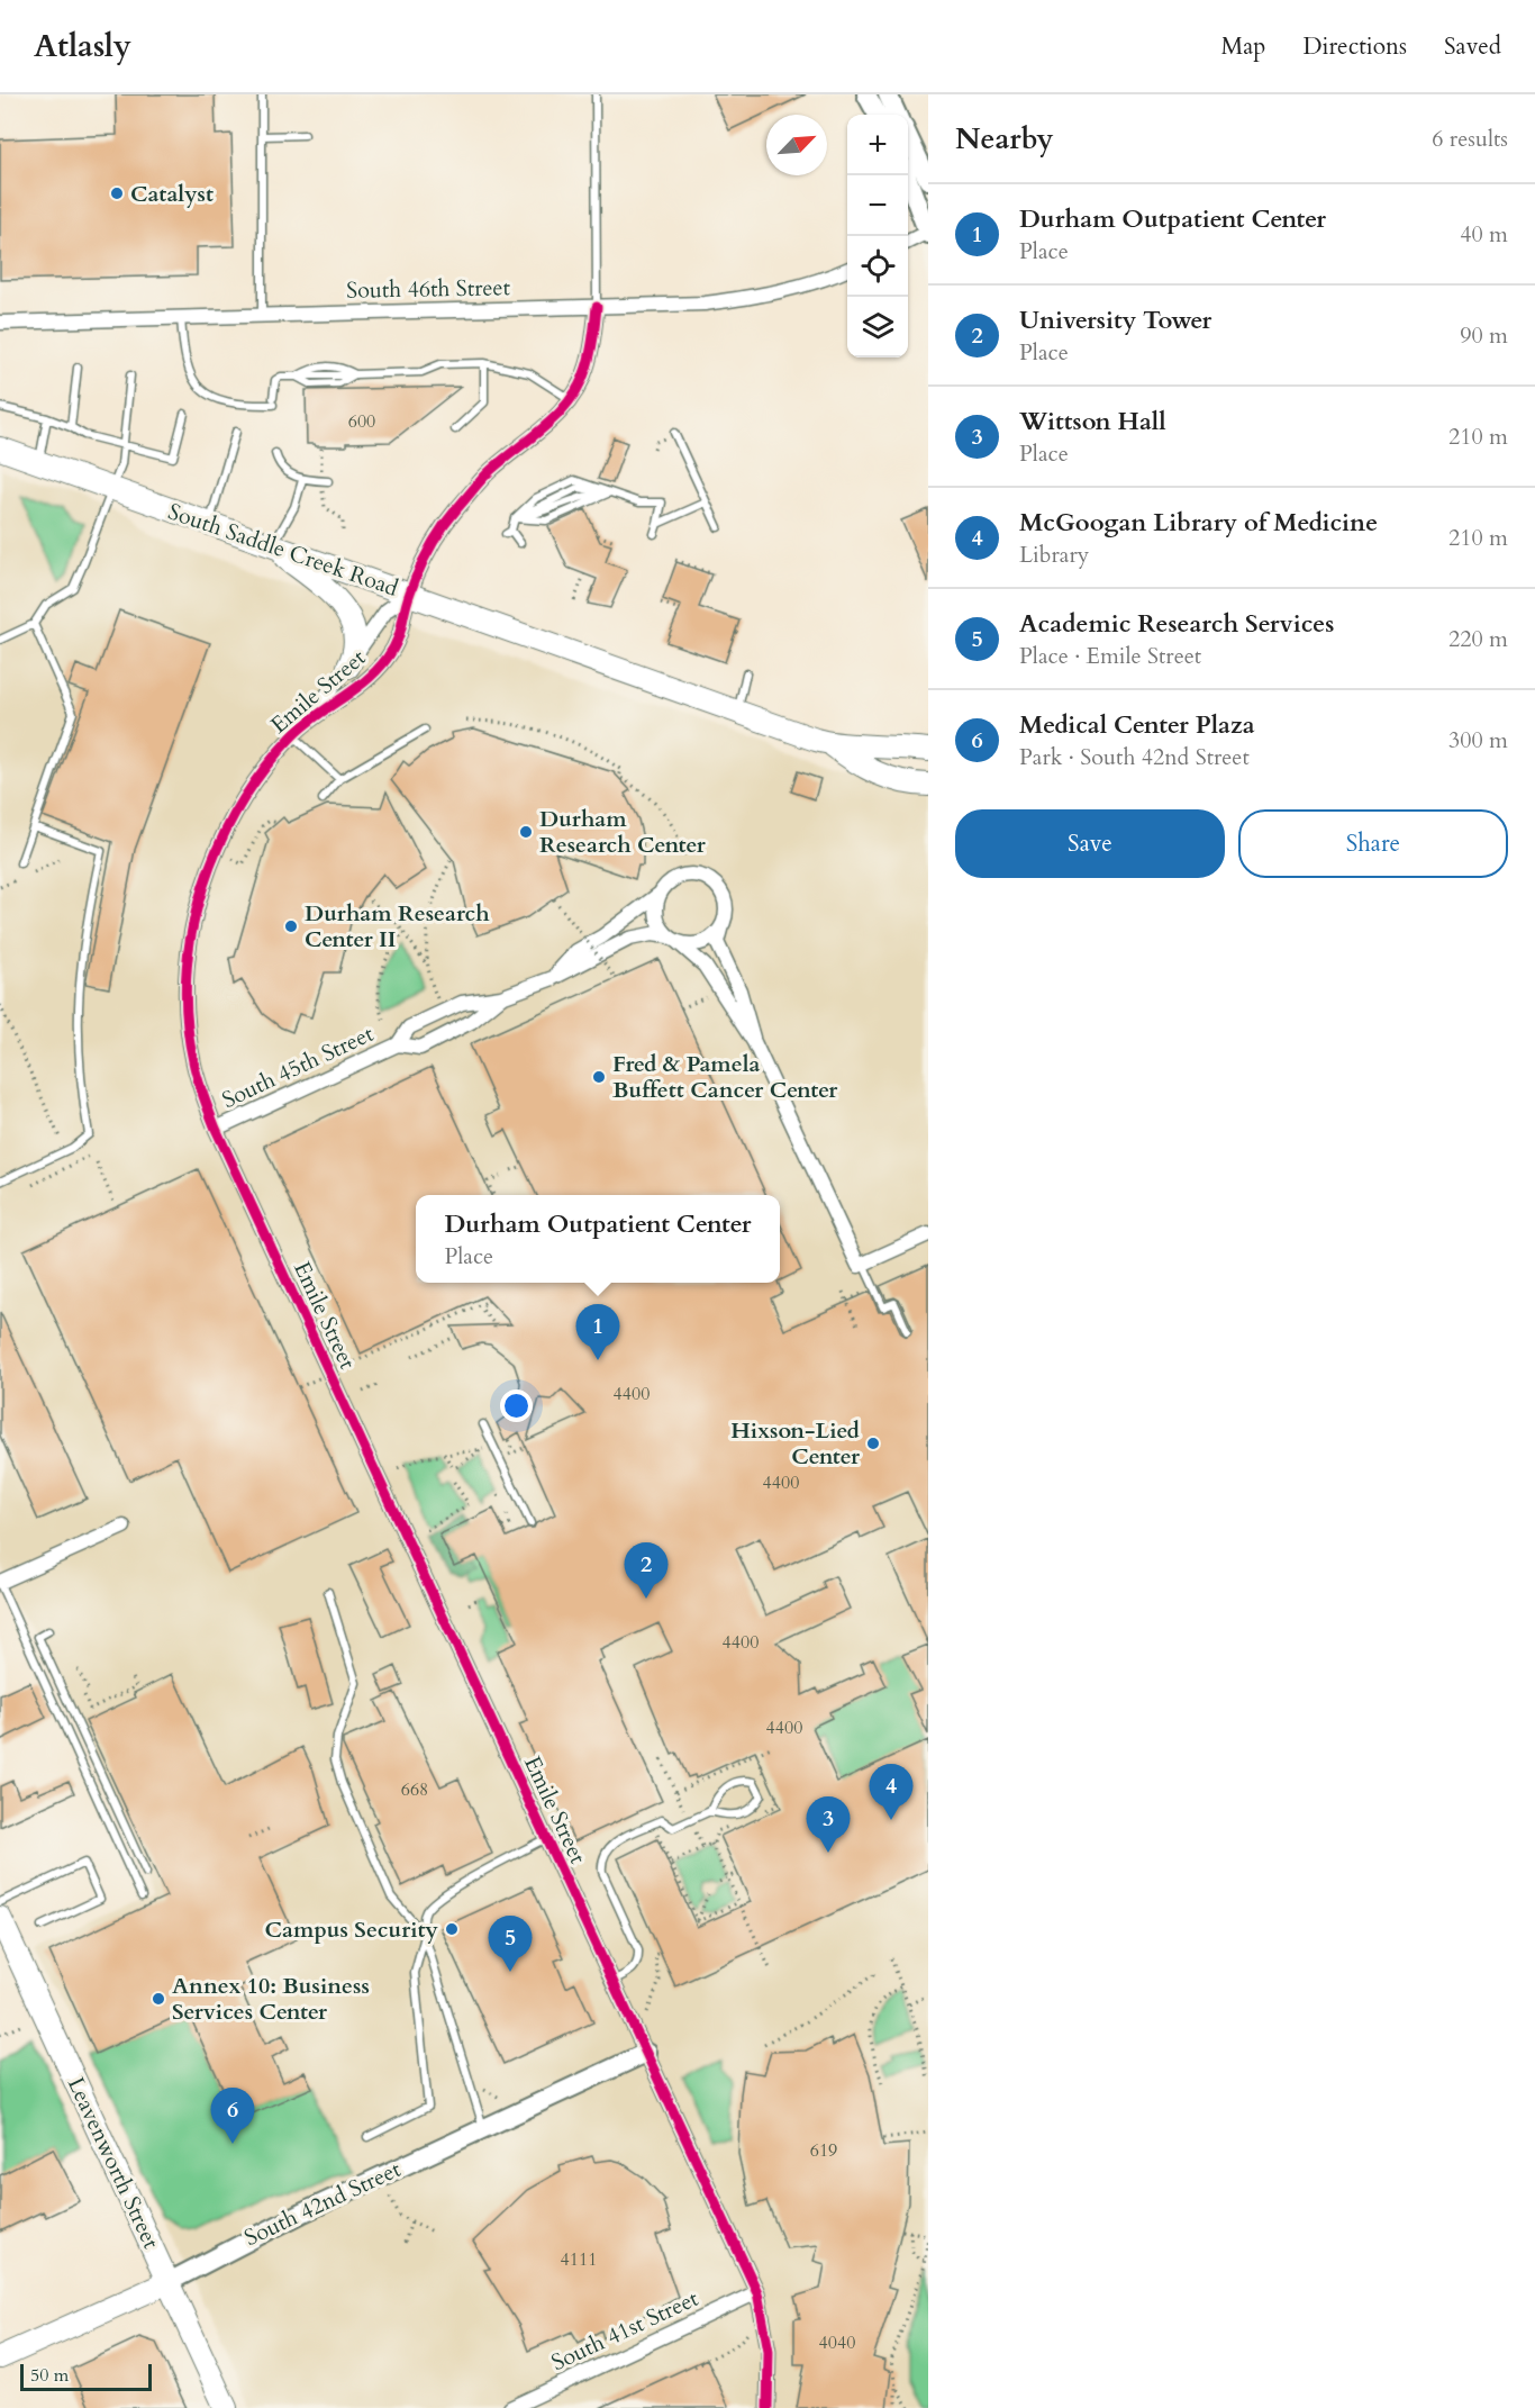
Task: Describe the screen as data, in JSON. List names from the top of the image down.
{
  "streets": {
    "main road": ["South Saddle Creek Road", "Leavenworth Street", "South 42nd Street"],
    "street": [
      "South 46th Street",
      "Emile Street",
      "South 45th Street",
      "South 41st Street"
    ]
  },
  "crossings": [
    ["South 46th Street", "Emile Street"],
    ["South Saddle Creek Road", "Emile Street"],
    ["Emile Street", "South 45th Street"],
    ["Emile Street", "South 42nd Street"],
    ["Emile Street", "South 41st Street"],
    ["Leavenworth Street", "South 42nd Street"]
  ],
  "places": [
    "Catalyst",
    "Durham Research Center",
    "Durham Research Center II",
    "Fred & Pamela Buffett Cancer Center",
    "Hixson-Lied Center",
    "Campus Security",
    "Annex 10: Business Services Center"
  ],
  "house_numbers": [
    "600",
    "4400",
    "4400",
    "4400",
    "4400",
    "668",
    "619",
    "4111",
    "4040"
  ],
  "scale_bar": "50 m",
  "north": "top right",
  "page": {
    "header": "Atlasly",
    "nav": ["Map", "Directions", "Saved"],
    "heading": ["Nearby", "6 results"],
    "map_buttons": ["+", "−"],
    "list": [
      {
        "mark": "1",
        "name": "Durham Outpatient Center",
        "note": "Place",
        "value": "40 m"
      },
      {
        "mark": "2",
        "name": "University Tower",
        "note": "Place",
        "value": "90 m"
      },
      {
        "mark": "3",
        "name": "Wittson Hall",
        "note": "Place",
        "value": "210 m"
      },
      {
        "mark": "4",
        "name": "McGoogan Library of Medicine",
        "note": "Library",
        "value": "210 m"
      },
      {
        "mark": "5",
        "name": "Academic Research Services",
        "note": "Place · Emile Street",
        "value": "220 m"
      },
      {
        "mark": "6",
        "name": "Medical Center Plaza",
        "note": "Park · South 42nd Street",
        "value": "300 m"
      }
    ],
    "buttons": ["Save", "Share"],
    "popup": ["Durham Outpatient Center", "Place"],
    "pins": [
      "1",
      "2",
      "4",
      "3",
      "5",
      "6"
    ],
    "scale": "50 m"
  }
}
